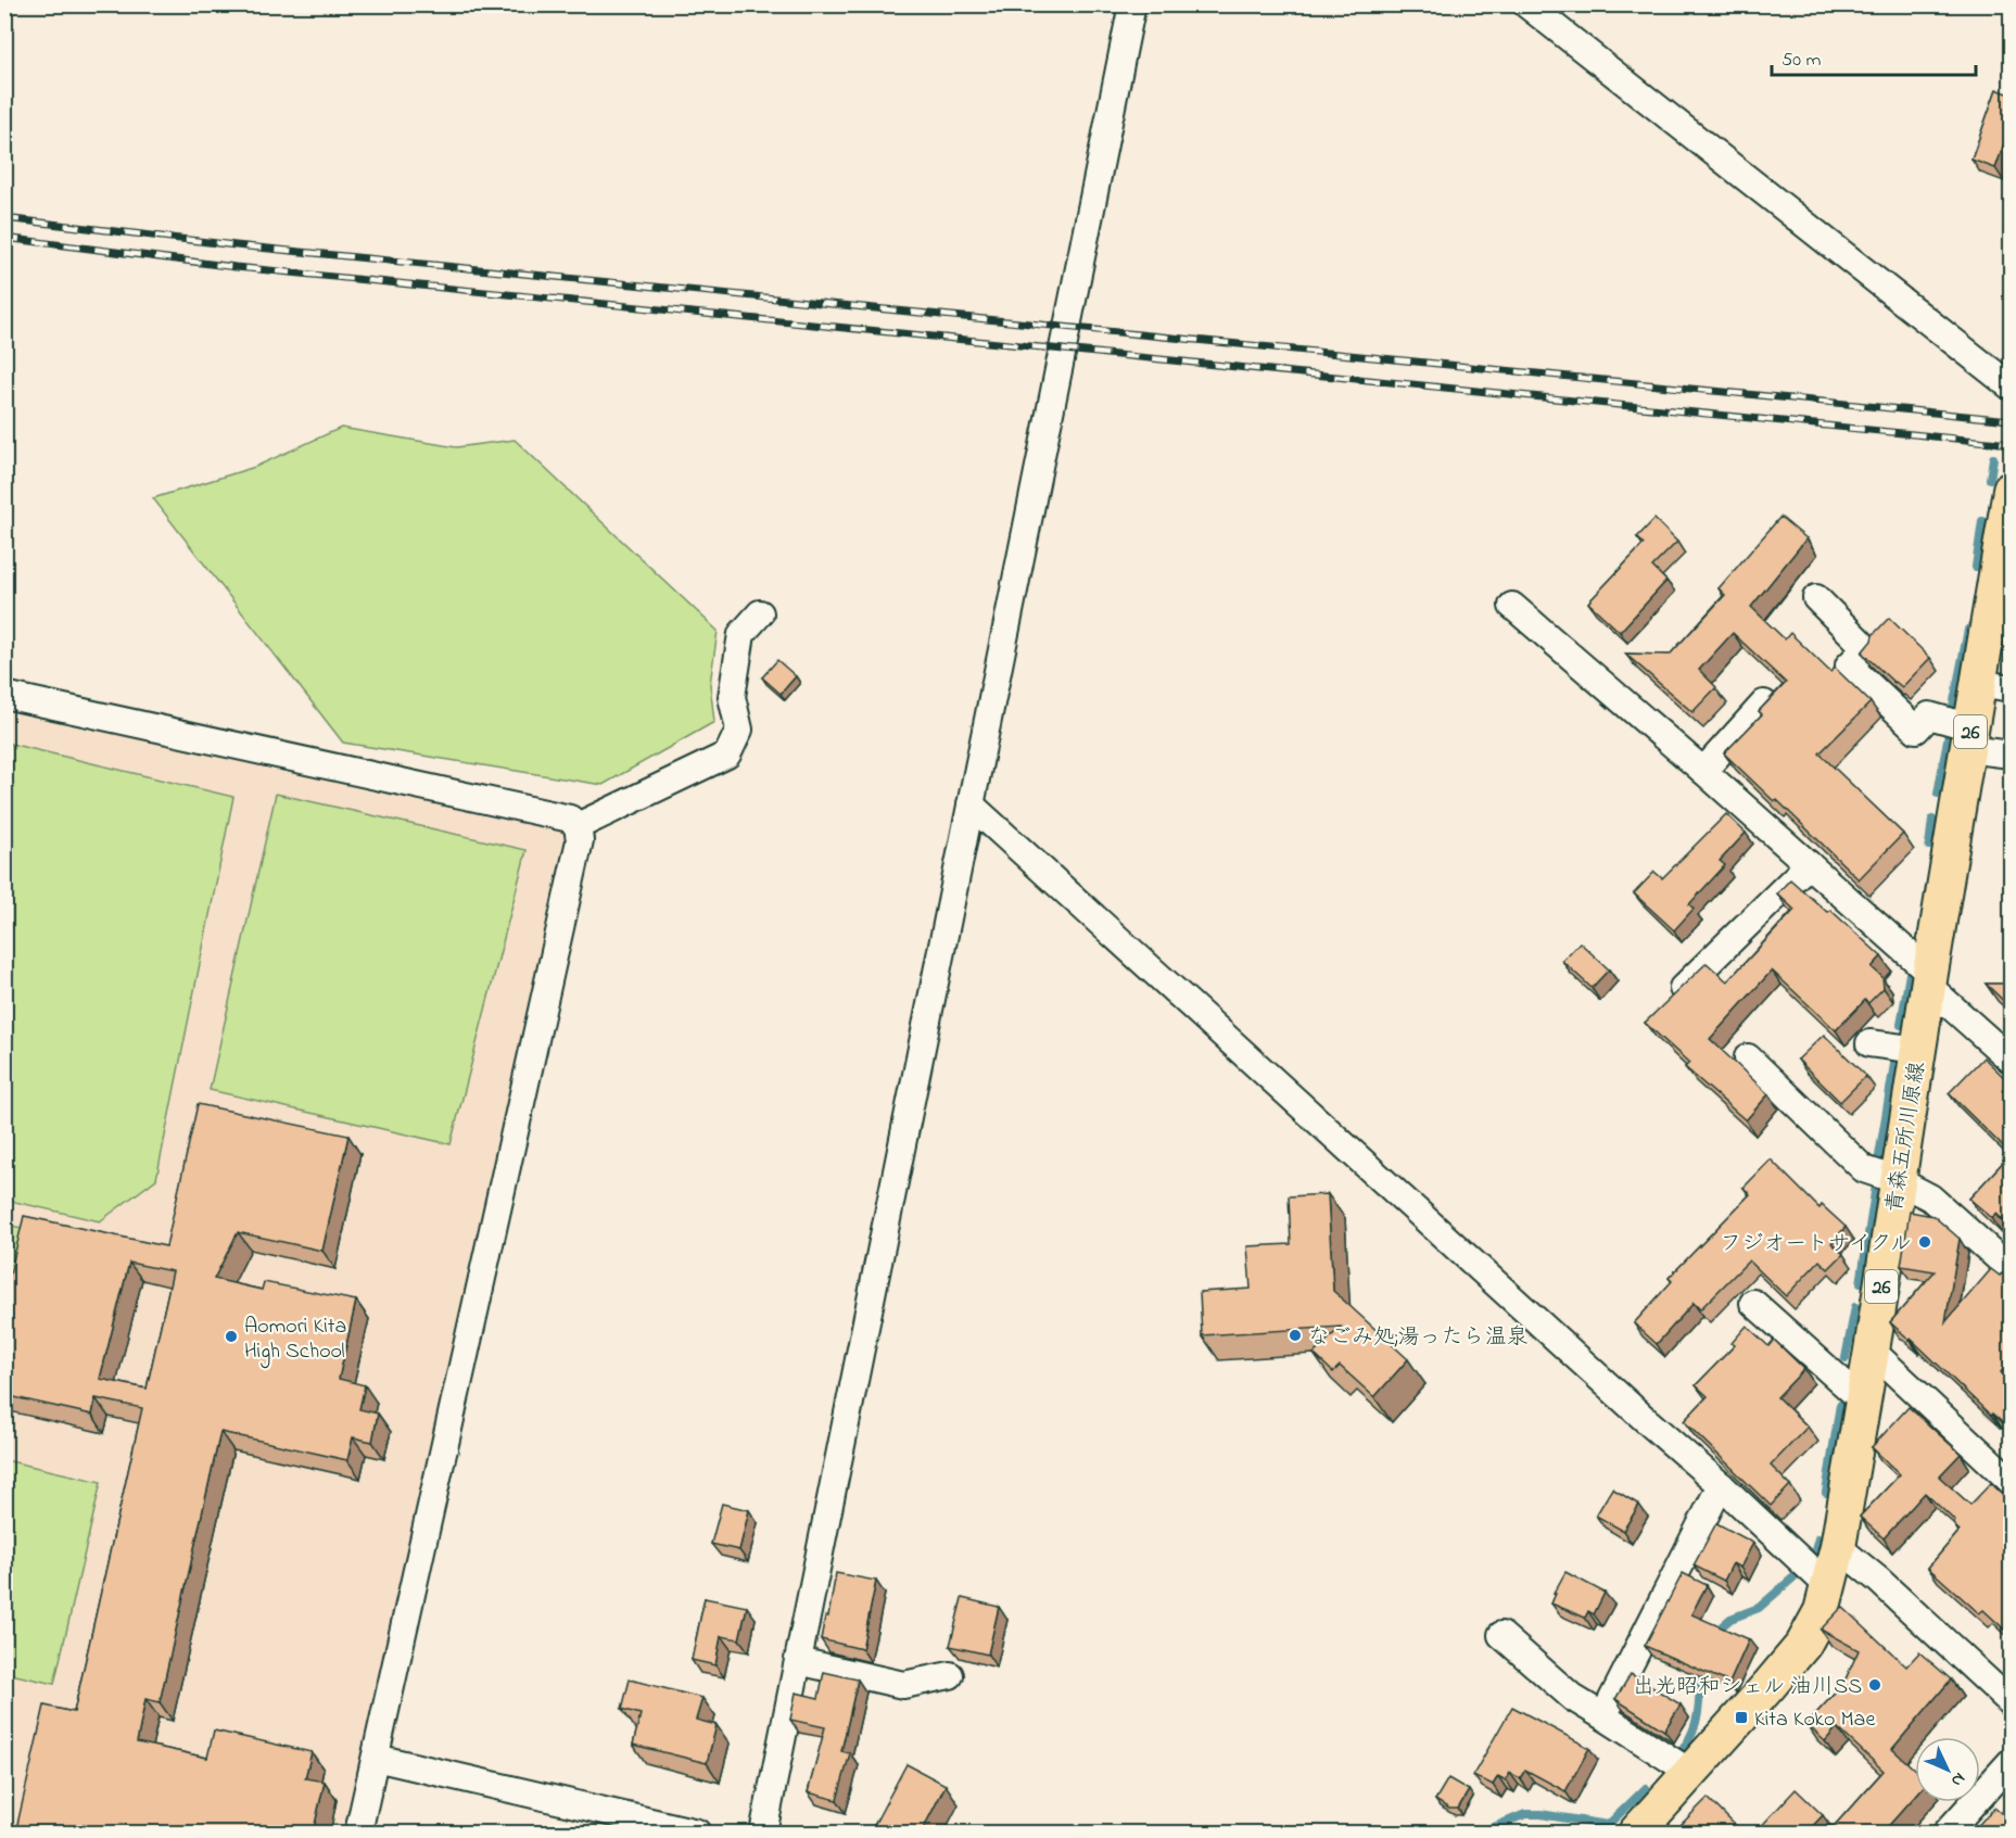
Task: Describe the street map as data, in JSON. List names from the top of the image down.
{
  "streets": {
    "main road": ["26", "青森五所川原線"]
  },
  "places": {
    "other": [
      "フジオートサイクル",
      "なごみ処;湯ったら温泉",
      "Aomori Kita High School",
      "出光昭和シェル 油川SS"
    ],
    "transit": ["Kita Koko Mae"]
  },
  "scale_bar": "50 m",
  "north": "bottom right"
}
